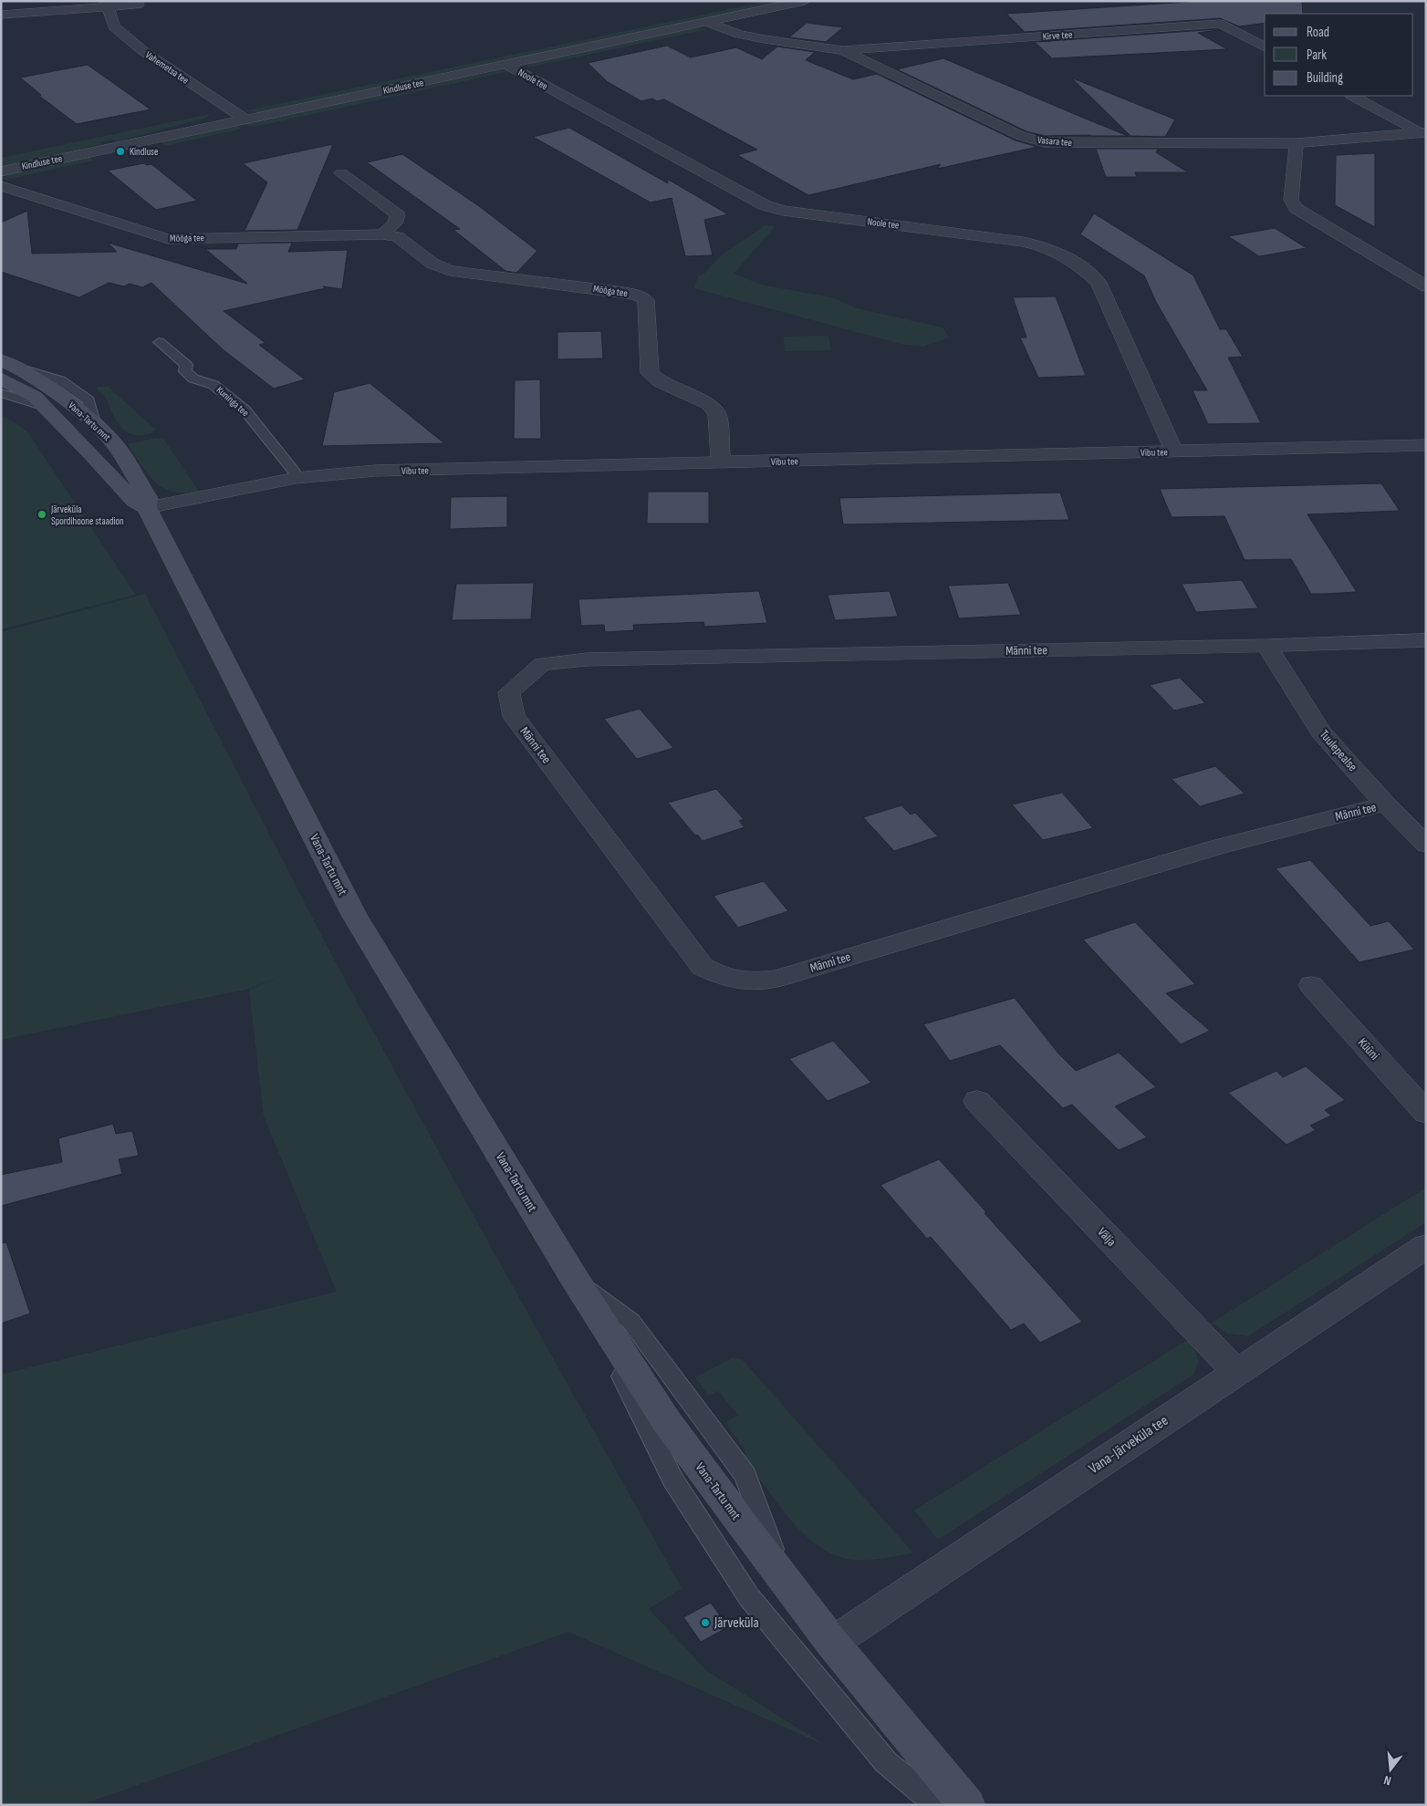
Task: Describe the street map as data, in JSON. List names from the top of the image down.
{
  "streets": {
    "street": [
      "Kirve tee",
      "Vahemetsa tee",
      "Noole tee",
      "Kindluse tee",
      "Vasara tee",
      "Mõõga tee",
      "Vana-Tartu mnt",
      "Vibu tee",
      "Männi tee",
      "Tuulepealse",
      "Küüni",
      "Välja",
      "Vana-Järveküla tee"
    ],
    "lane": ["Kuninga tee"]
  },
  "crossings": [
    ["Kirve tee", "Vasara tee"],
    ["Vahemetsa tee", "Kindluse tee"],
    ["Noole tee", "Kindluse tee"],
    ["Noole tee", "Vibu tee"],
    ["Kindluse tee", "Vasara tee"],
    ["Mõõga tee", "Vibu tee"],
    ["Kuninga tee", "Vibu tee"],
    ["Vana-Tartu mnt", "Vibu tee"],
    ["Vana-Tartu mnt", "Vana-Järveküla tee"],
    ["Männi tee", "Tuulepealse"],
    ["Välja", "Vana-Järveküla tee"]
  ],
  "places": ["Kindluse", "Järveküla Spordihoone staadion", "Järveküla"],
  "legend": ["Road", "Park", "Building"],
  "north": "bottom"
}
